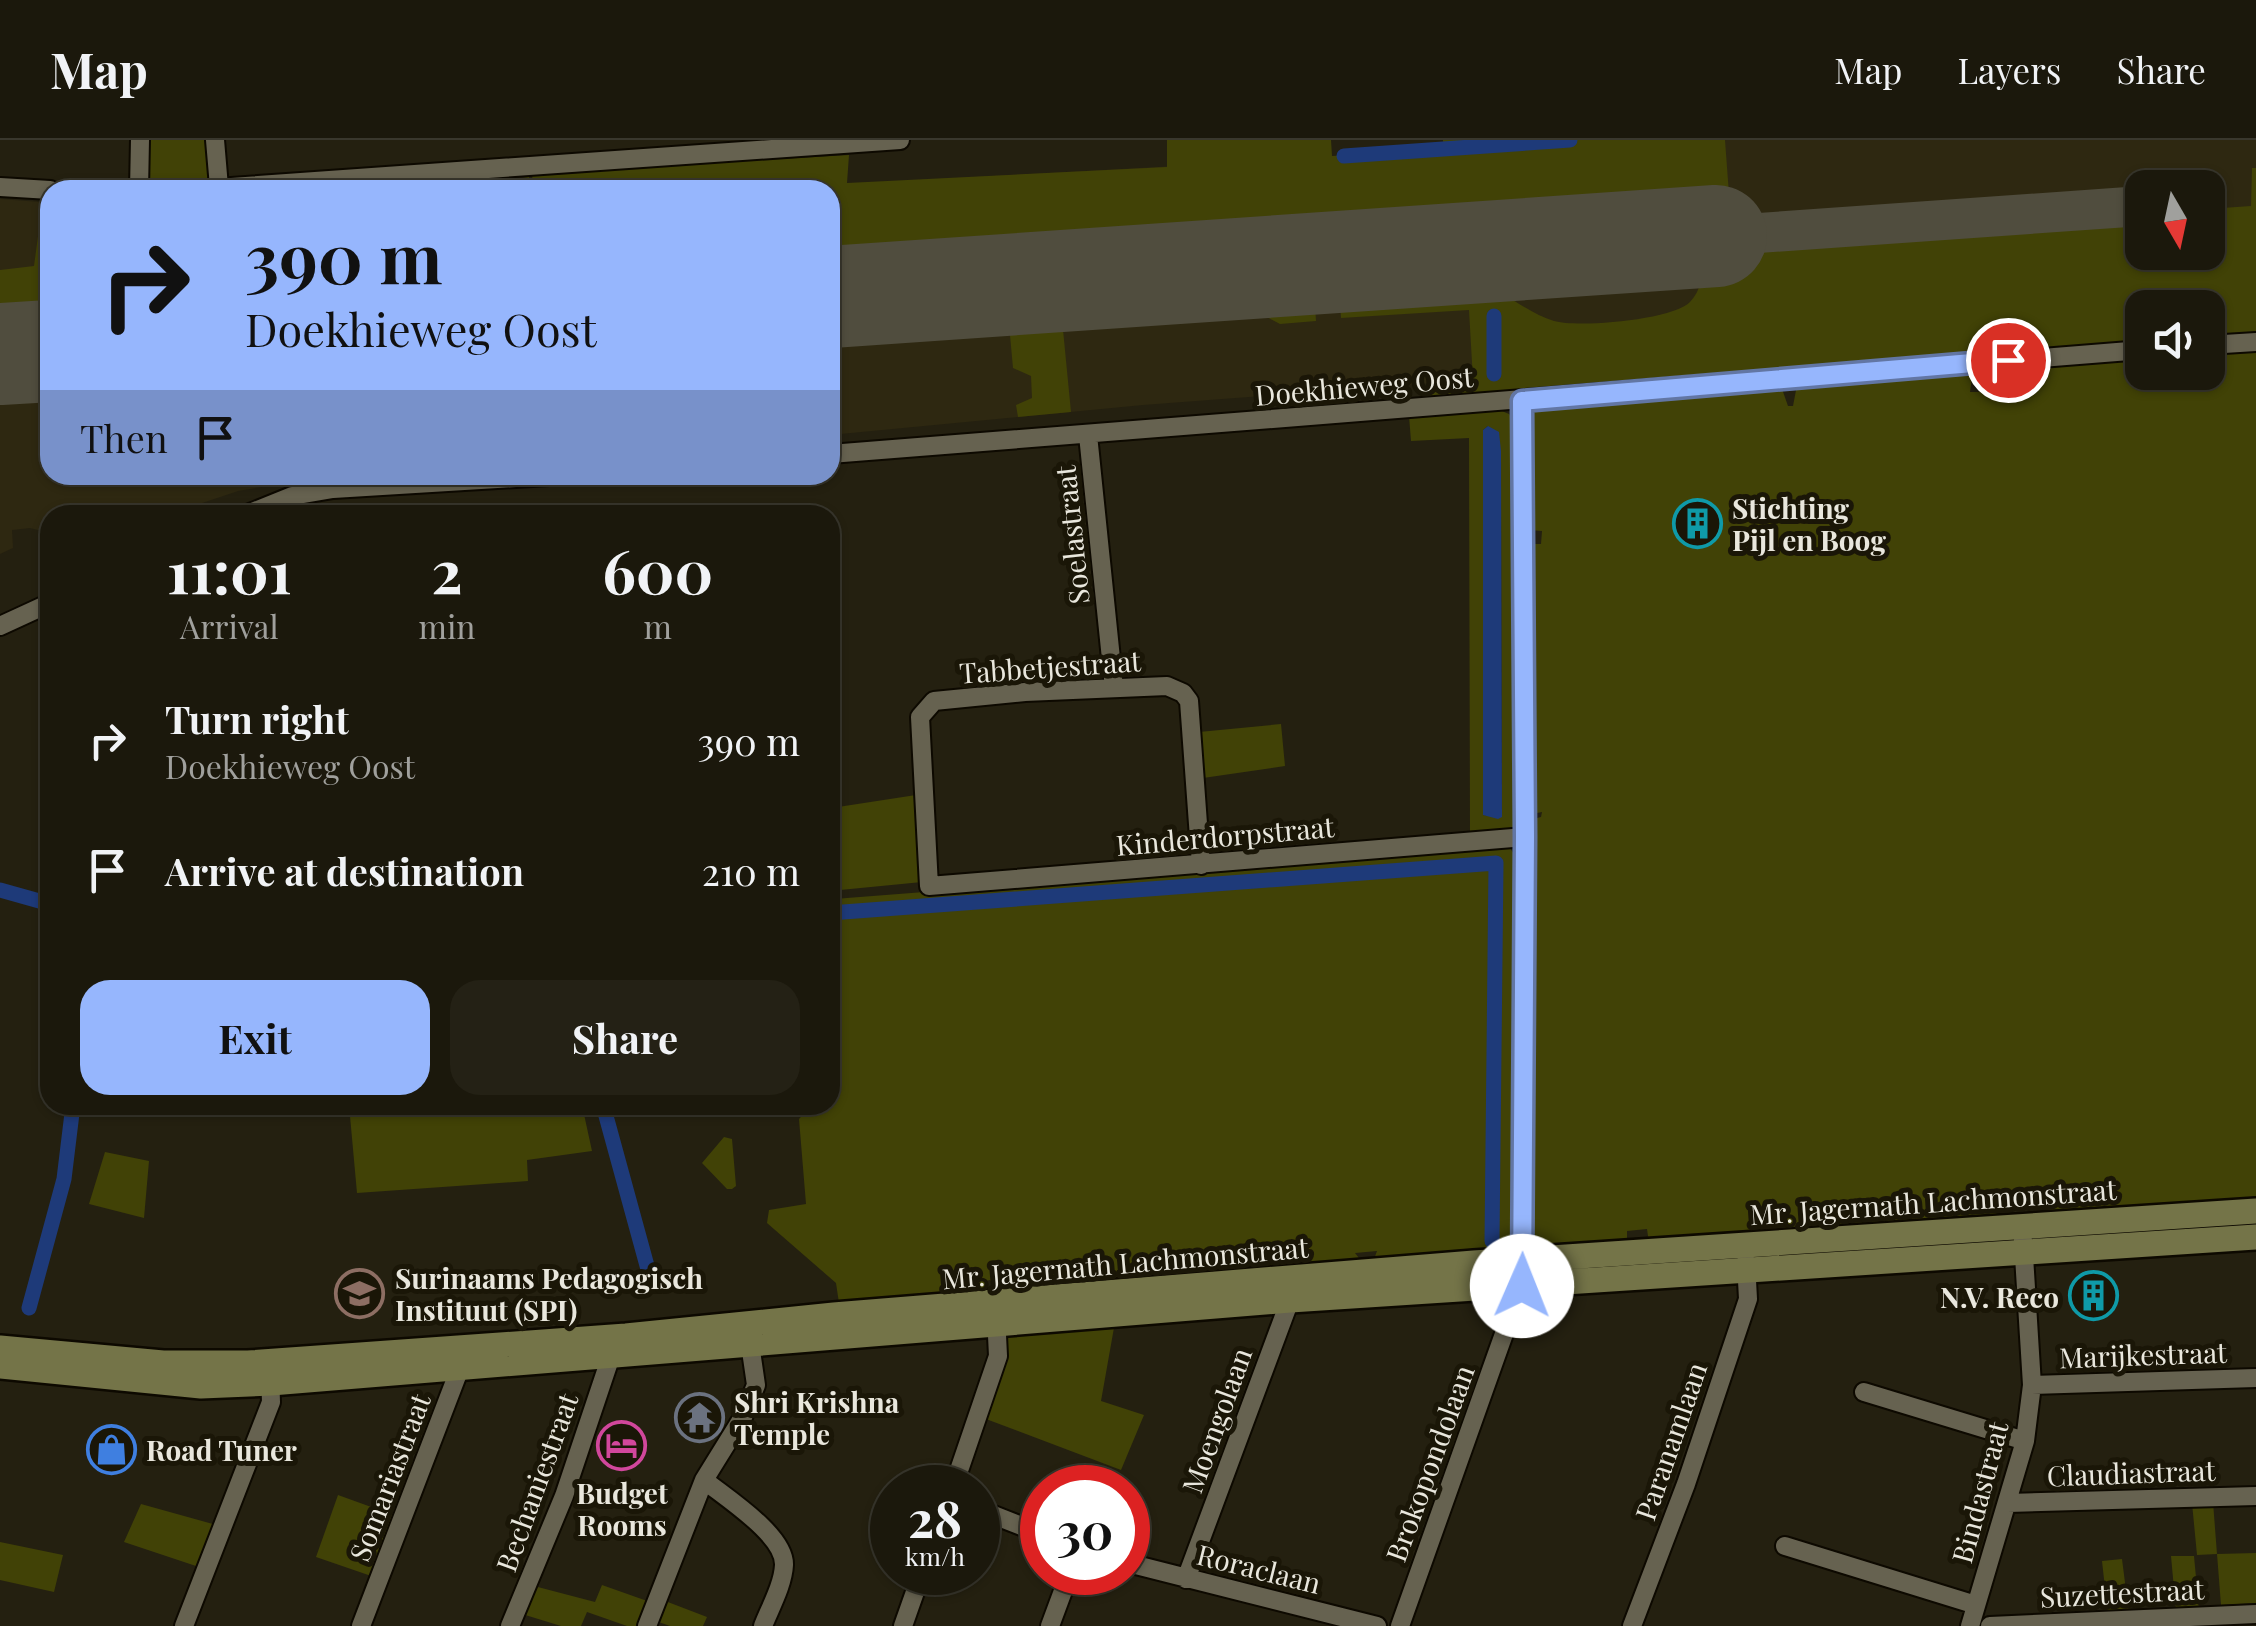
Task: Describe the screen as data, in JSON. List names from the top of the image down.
{
  "streets": {
    "main road": ["Mr. Jagernath Lachmonstraat"],
    "street": [
      "Doekhieweg Oost",
      "Soelastraat",
      "Tabbetjestraat",
      "Kinderdorpstraat",
      "Marijkestraat",
      "Moengolaan",
      "Paranamlaan",
      "Brokopondolaan",
      "Claudiastraat",
      "Somariastraat",
      "Bechaniestraat",
      "Bindastraat",
      "Roraclaan",
      "Suzettestraat"
    ]
  },
  "crossings": [
    ["Doekhieweg Oost", "Soelastraat"],
    ["Doekhieweg Oost", "Brokopondolaan"],
    ["Soelastraat", "Tabbetjestraat"],
    ["Tabbetjestraat", "Kinderdorpstraat"],
    ["Kinderdorpstraat", "Brokopondolaan"],
    ["Mr. Jagernath Lachmonstraat", "Moengolaan"],
    ["Mr. Jagernath Lachmonstraat", "Paranamlaan"],
    ["Mr. Jagernath Lachmonstraat", "Brokopondolaan"],
    ["Mr. Jagernath Lachmonstraat", "Somariastraat"],
    ["Mr. Jagernath Lachmonstraat", "Bechaniestraat"],
    ["Mr. Jagernath Lachmonstraat", "Bindastraat"],
    ["Marijkestraat", "Bindastraat"],
    ["Moengolaan", "Roraclaan"],
    ["Claudiastraat", "Bindastraat"]
  ],
  "places": {
    "building": ["Stichting Pijl en Boog", "N.V. Reco"],
    "school or university": ["Surinaams Pedagogisch Instituut (SPI)"],
    "temple": ["Shri Krishna Temple"],
    "hotel": ["Budget Rooms"],
    "shop": ["Road Tuner"]
  },
  "north": "bottom",
  "page": {
    "header": "Map",
    "nav": ["Map", "Layers", "Share"],
    "turn": ["390 m", "Doekhieweg Oost"],
    "then": "Then",
    "eta": [
      "11:01",
      "Arrival",
      "2",
      "min",
      "600",
      "m"
    ],
    "list": [
      {
        "name": "Turn right",
        "note": "Doekhieweg Oost",
        "value": "390 m"
      },
      {
        "name": "Arrive at destination",
        "value": "210 m"
      }
    ],
    "buttons": ["Exit", "Share"],
    "speed": "28 km/h",
    "limit": "30"
  }
}
